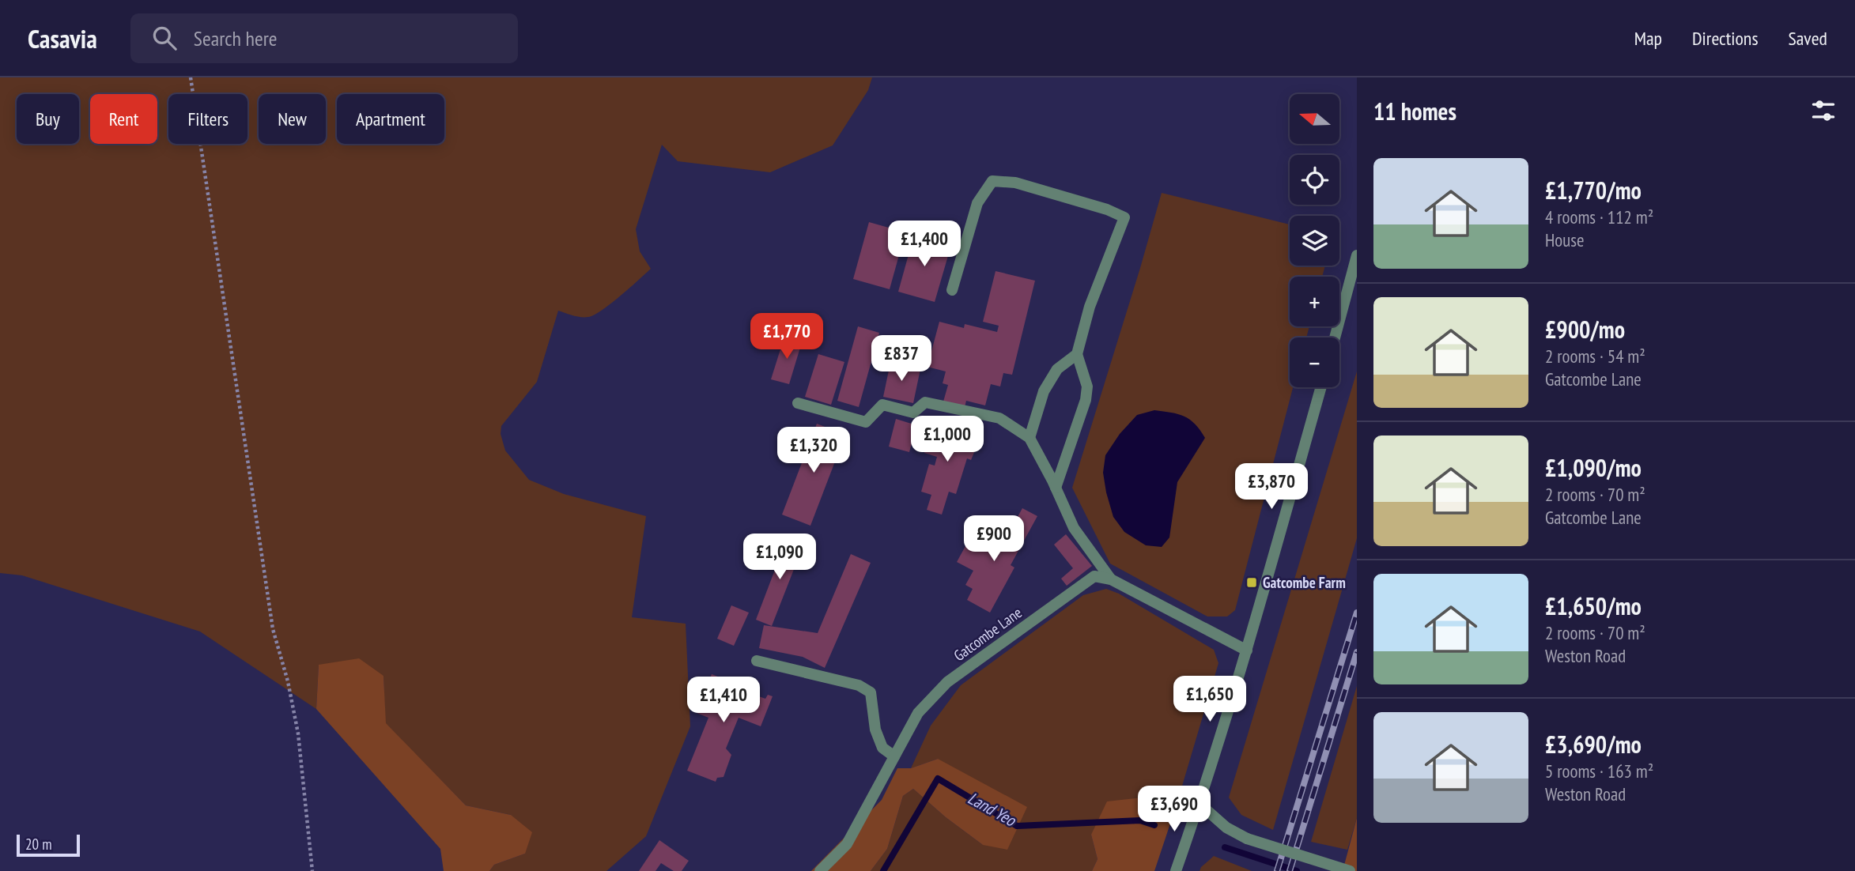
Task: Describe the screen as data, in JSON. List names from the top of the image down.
{
  "streets": {
    "street": ["Gatcombe Lane"]
  },
  "water": ["Land Yeo"],
  "places": {
    "transit": ["Gatcombe Farm"]
  },
  "scale_bar": "20 m",
  "north": "left",
  "page": {
    "header": "Casavia",
    "search": "Search here",
    "nav": ["Map", "Directions", "Saved"],
    "heading": "11 homes",
    "map_buttons": ["+", "−"],
    "chip": [
      "Buy",
      "Rent",
      "Filters",
      "New",
      "Apartment"
    ],
    "list": [
      {
        "name": "£1,770/mo",
        "note": "4 rooms · 112 m² · House"
      },
      {
        "name": "£900/mo",
        "note": "2 rooms · 54 m² · Gatcombe Lane"
      },
      {
        "name": "£1,090/mo",
        "note": "2 rooms · 70 m² · Gatcombe Lane"
      },
      {
        "name": "£1,650/mo",
        "note": "2 rooms · 70 m² · Weston Road"
      },
      {
        "name": "£3,690/mo",
        "note": "5 rooms · 163 m² · Weston Road"
      }
    ],
    "price": [
      "£1,400",
      "£1,770",
      "£837",
      "£1,000",
      "£1,320",
      "£3,870",
      "£900",
      "£1,090",
      "£1,650",
      "£1,410",
      "£3,690"
    ],
    "scale": "20 m"
  }
}
